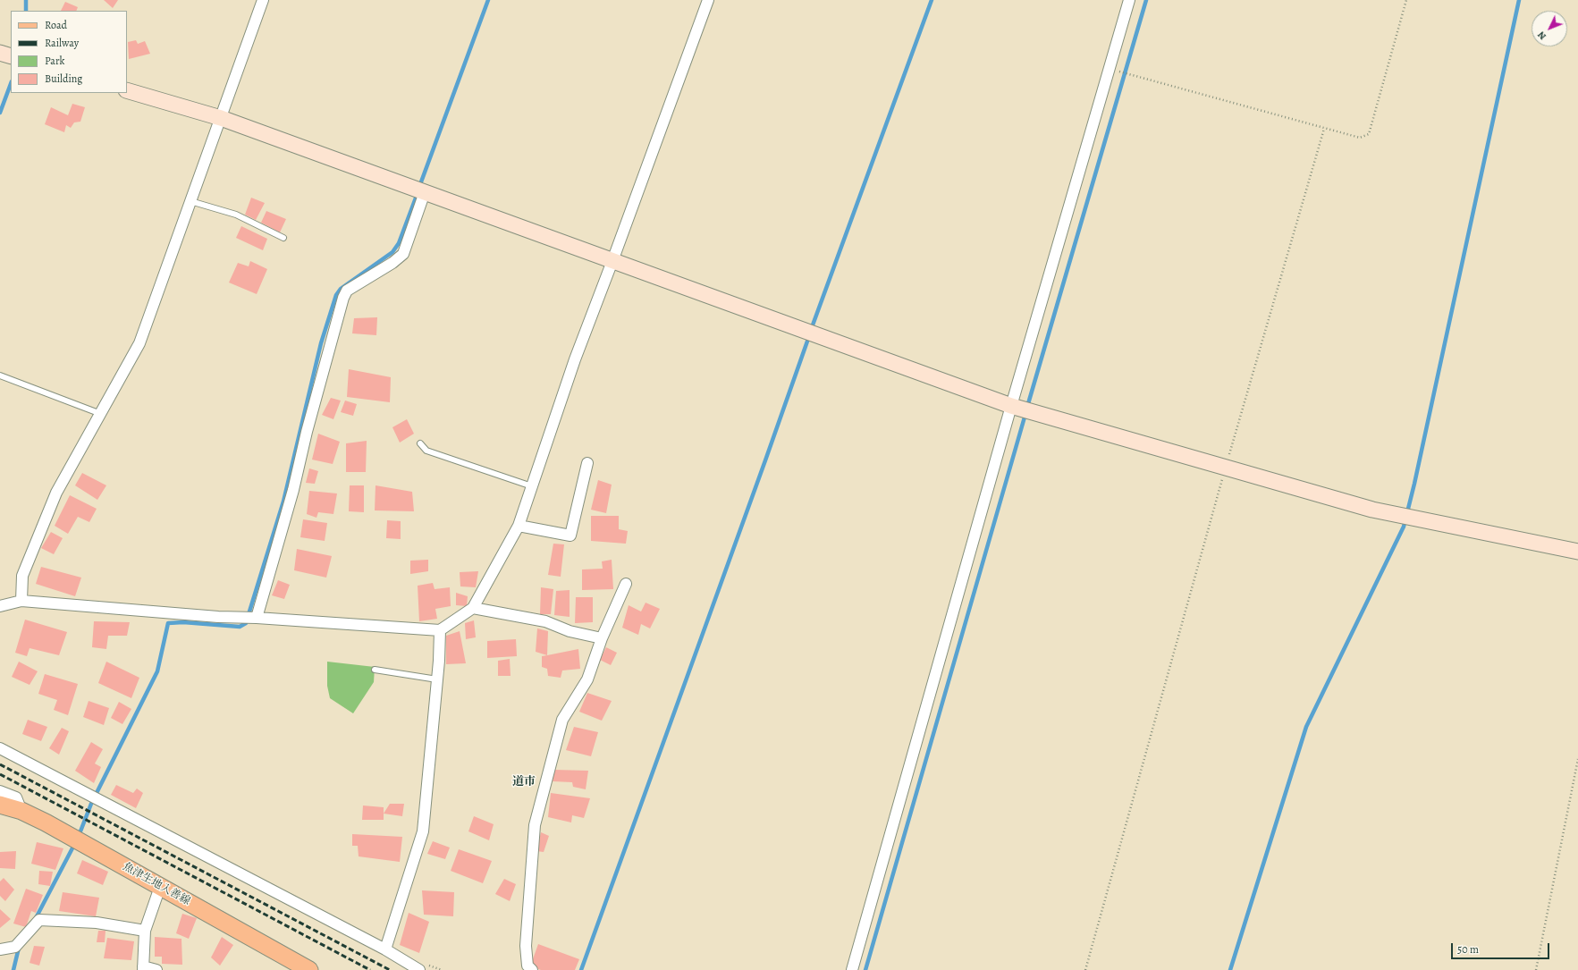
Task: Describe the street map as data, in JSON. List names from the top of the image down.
{
  "streets": {
    "main road": ["魚津生地入善線"]
  },
  "districts": ["道市"],
  "legend": [
    "Road",
    "Railway",
    "Park",
    "Building"
  ],
  "scale_bar": "50 m",
  "north": "bottom left"
}
